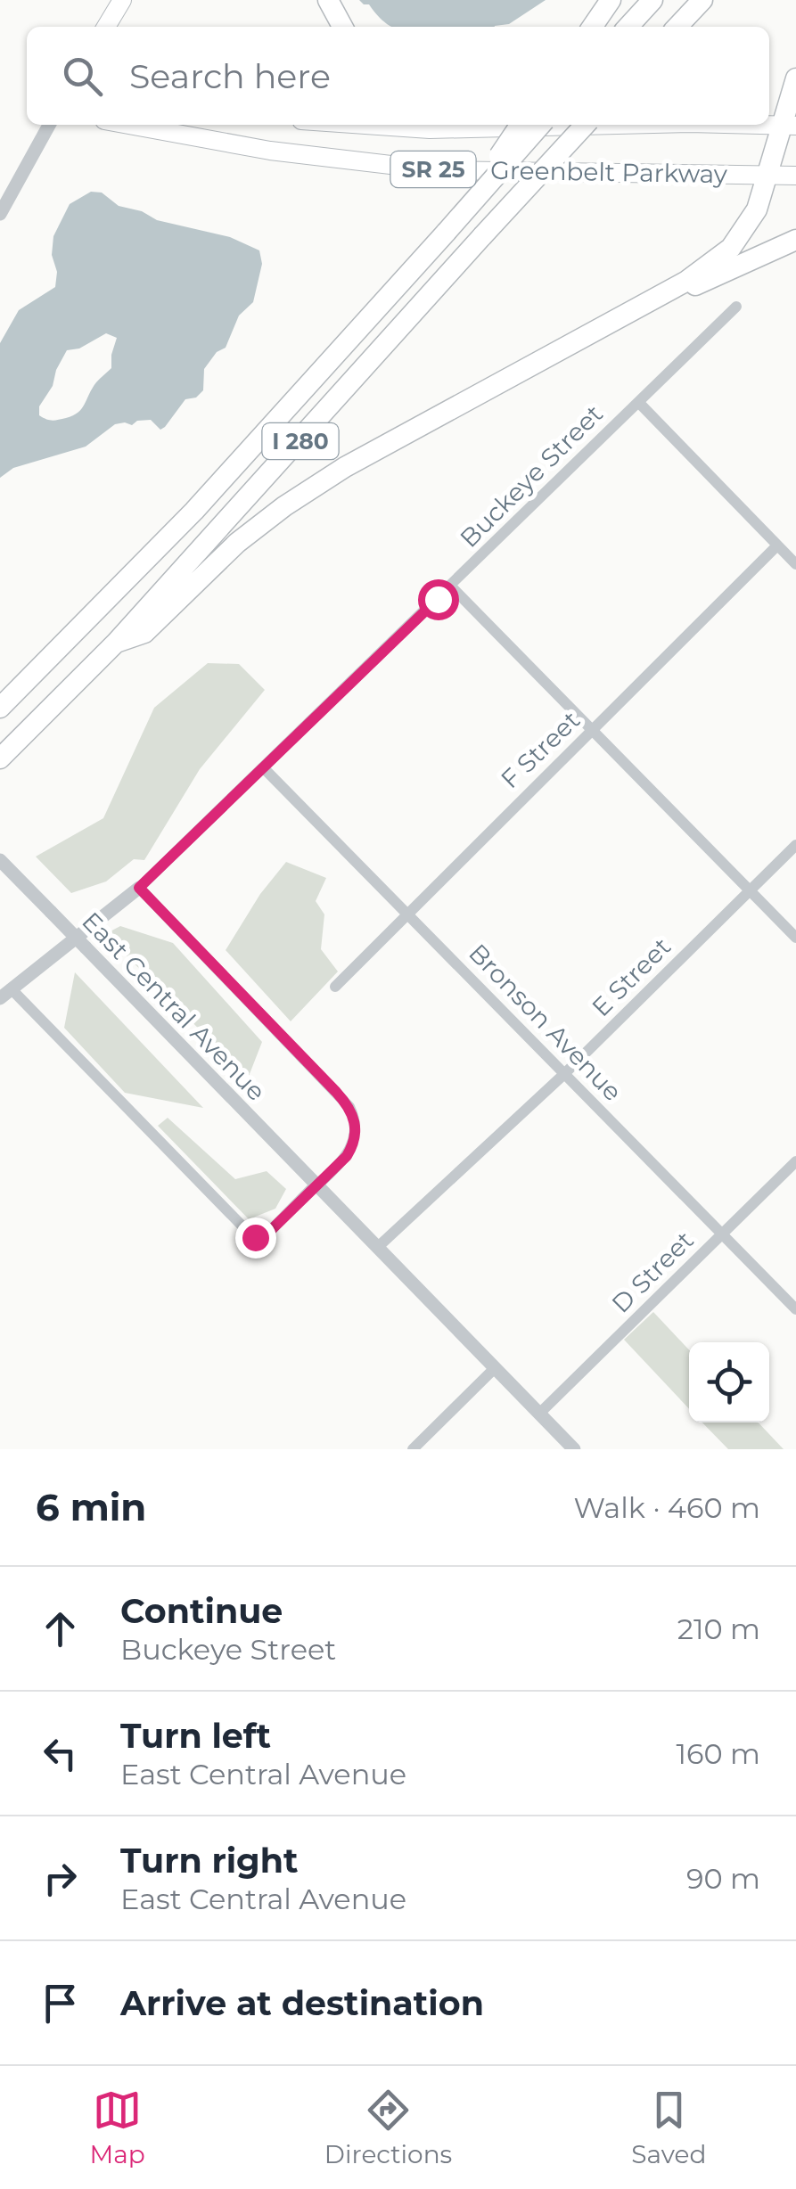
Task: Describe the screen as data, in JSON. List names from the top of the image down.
{
  "streets": {
    "highway": ["I 280"],
    "main road": ["SR 25", "Greenbelt Parkway"],
    "street": [
      "Buckeye Street",
      "F Street",
      "E Street",
      "East Central Avenue",
      "Bronson Avenue",
      "D Street"
    ]
  },
  "crossings": [
    ["Buckeye Street", "Bronson Avenue"],
    ["F Street", "Bronson Avenue"],
    ["E Street", "East Central Avenue"],
    ["E Street", "Bronson Avenue"],
    ["East Central Avenue", "D Street"],
    ["Bronson Avenue", "D Street"]
  ],
  "page": {
    "search": "Search here",
    "heading": ["6 min", "Walk · 460 m"],
    "list": [
      ["Continue", "Buckeye Street", "210 m"],
      ["Turn left", "East Central Avenue", "160 m"],
      ["Turn right", "East Central Avenue", "90 m"],
      "Arrive at destination"
    ],
    "nav": ["Map", "Directions", "Saved"]
  }
}
